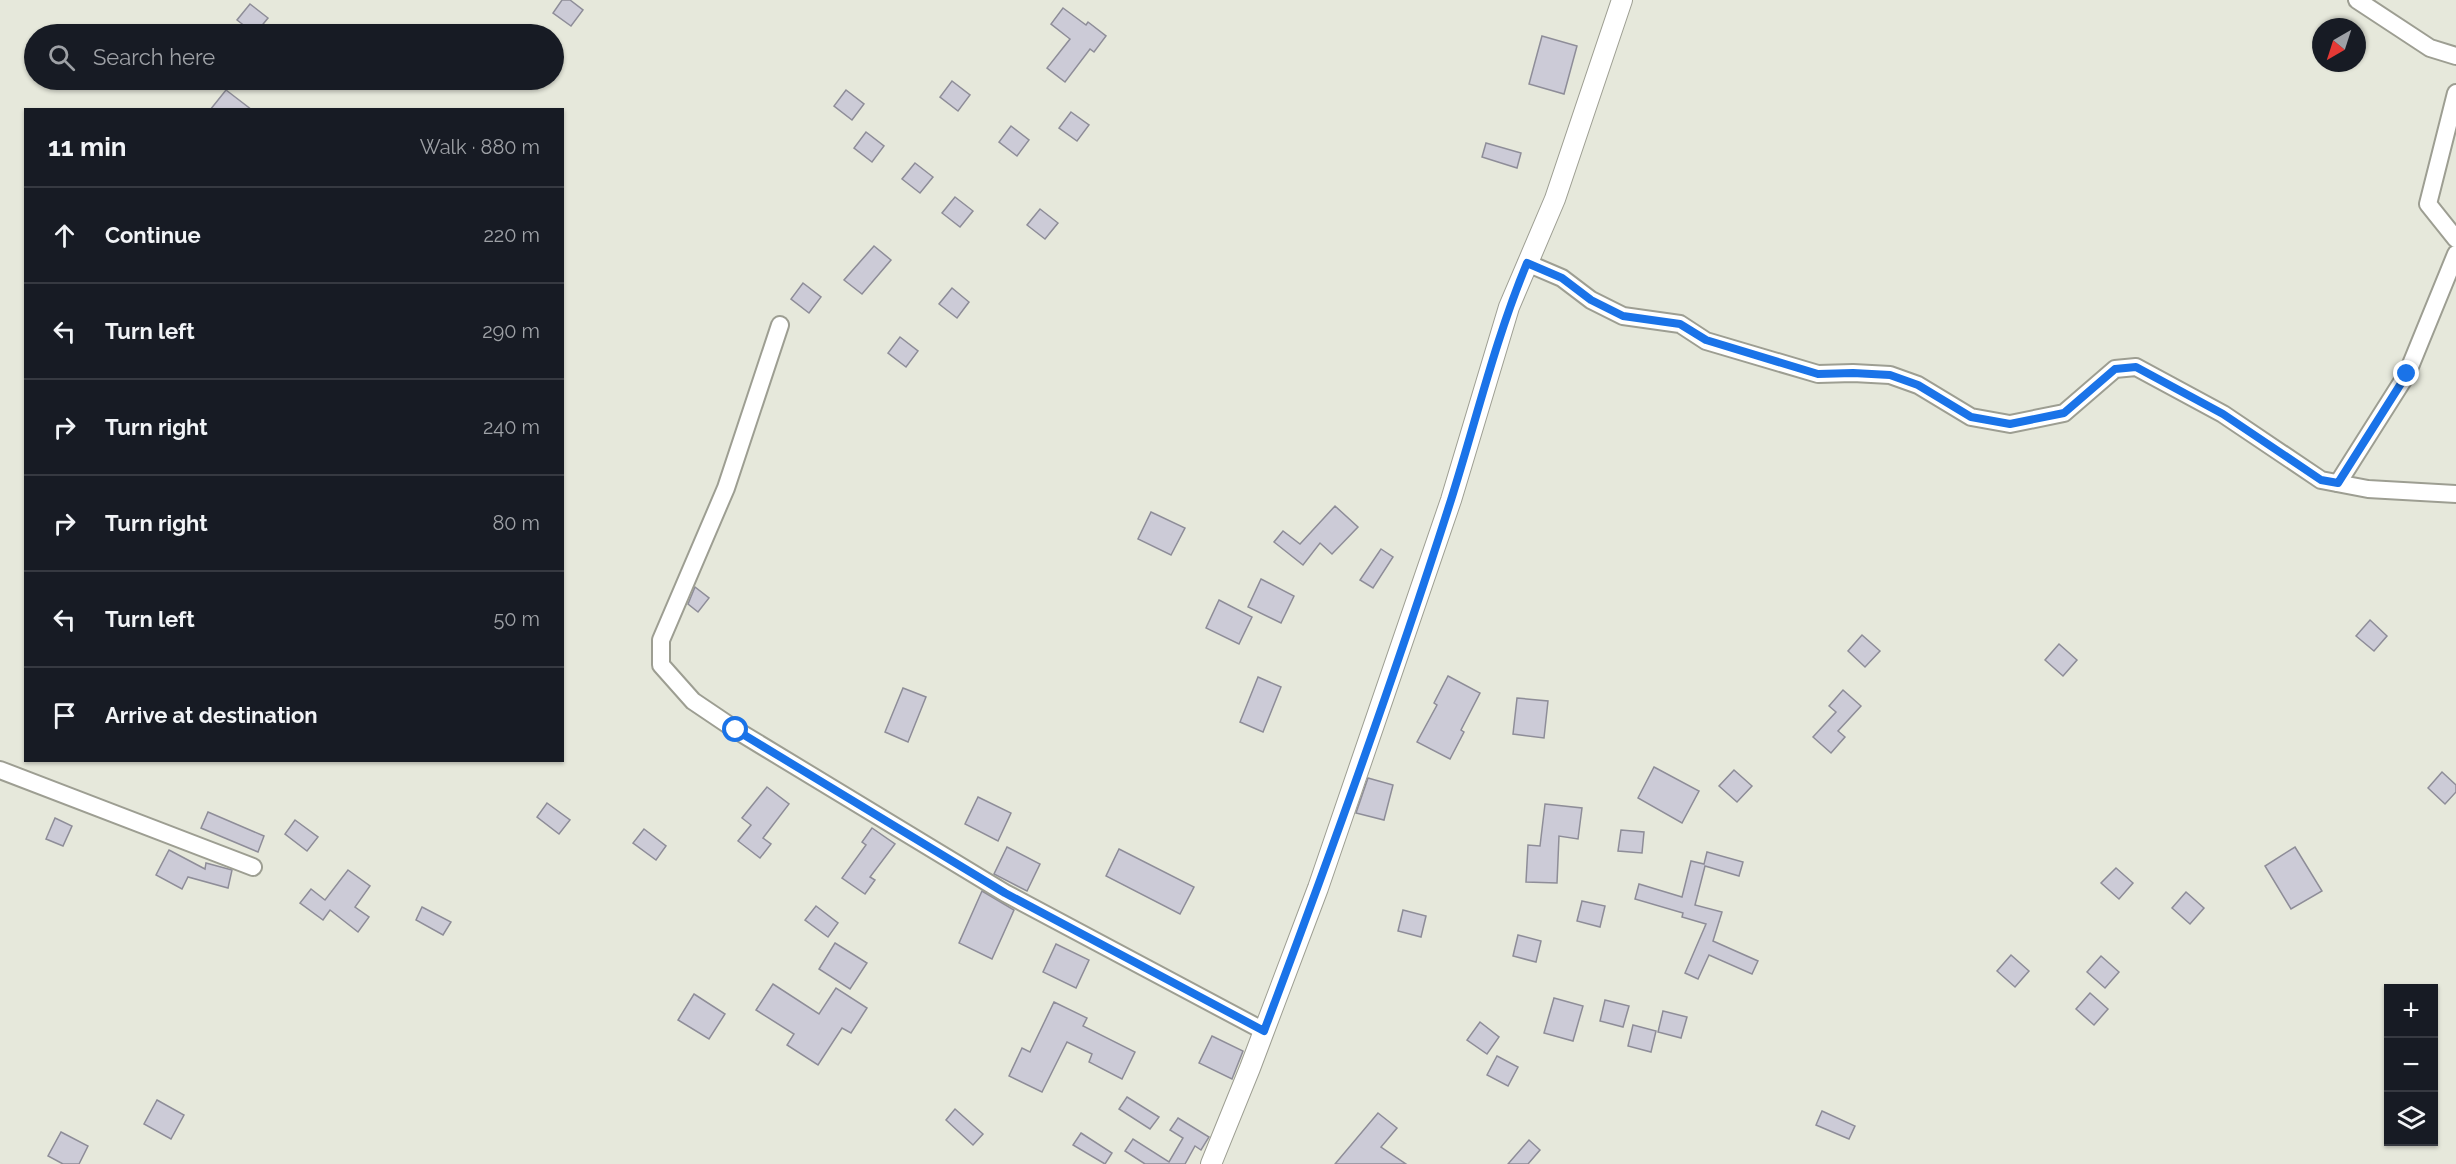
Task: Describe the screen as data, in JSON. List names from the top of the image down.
{
  "north": "bottom left",
  "page": {
    "search": "Search here",
    "heading": ["11 min", "Walk · 880 m"],
    "list": [
      ["Continue", "220 m"],
      ["Turn left", "290 m"],
      ["Turn right", "240 m"],
      ["Turn right", "80 m"],
      ["Turn left", "50 m"],
      "Arrive at destination"
    ],
    "map_buttons": ["+", "−"]
  }
}
